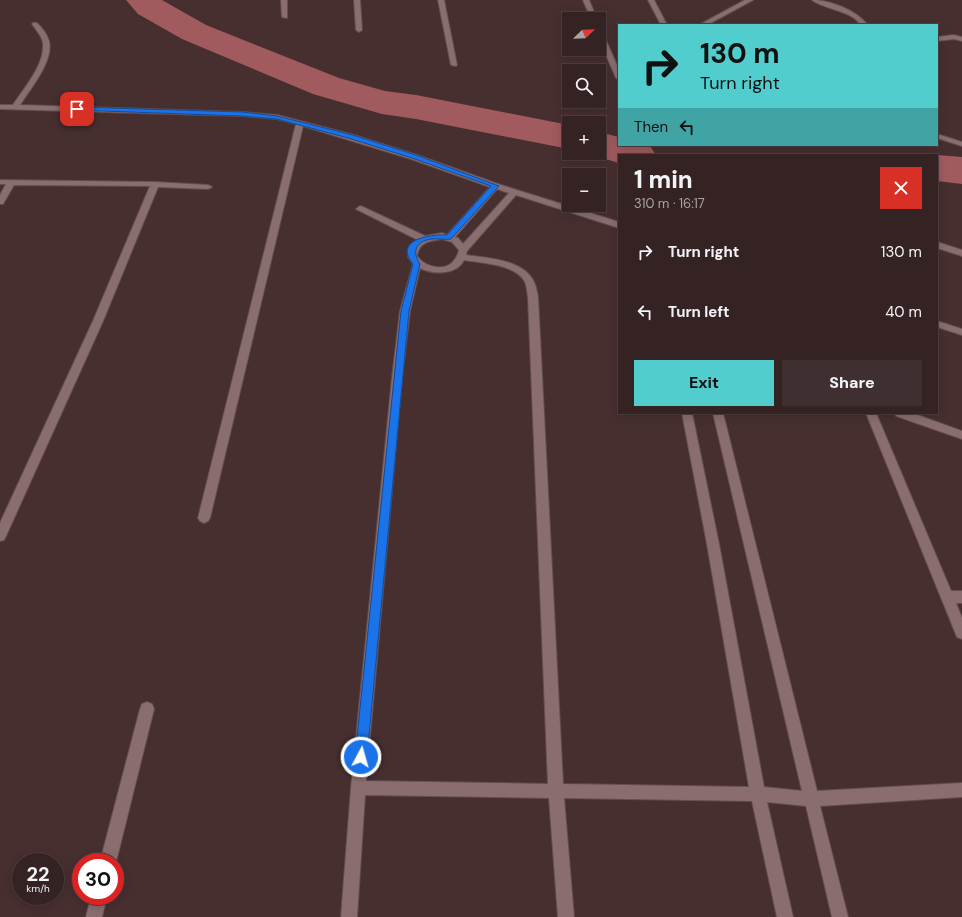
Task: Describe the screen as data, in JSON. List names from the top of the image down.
{
  "north": "top right",
  "page": {
    "map_buttons": ["+", "−"],
    "turn": ["130 m", "Turn right"],
    "then": "Then",
    "heading": ["1 min", "310 m · 16:17"],
    "list": [
      {
        "name": "Turn right",
        "value": "130 m"
      },
      {
        "name": "Turn left",
        "value": "40 m"
      }
    ],
    "buttons": ["Exit", "Share"],
    "speed": "22 km/h",
    "limit": "30"
  }
}
